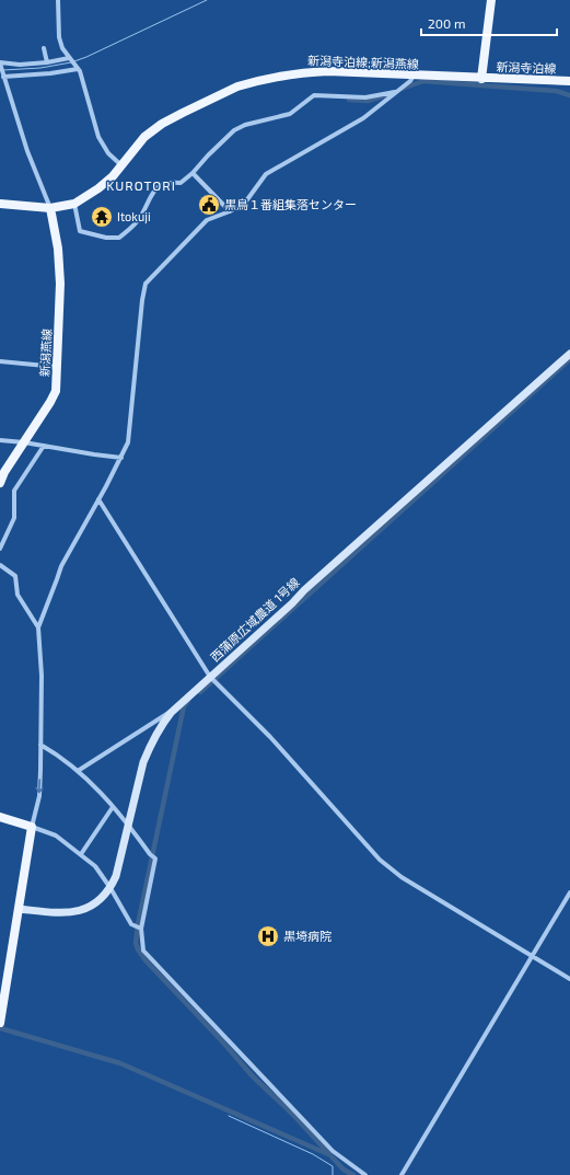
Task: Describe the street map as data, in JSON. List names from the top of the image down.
{
  "streets": {
    "main road": ["新潟寺泊線;新潟燕線", "新潟寺泊線", "新潟燕線"],
    "street": ["西蒲原広域農道 1号線"]
  },
  "crossings": [
    ["新潟寺泊線;新潟燕線", "新潟寺泊線"],
    ["新潟寺泊線;新潟燕線", "新潟燕線"]
  ],
  "districts": ["KUROTORI"],
  "places": {
    "public building": ["黒鳥１番組集落センター"],
    "temple": ["Itokuji"],
    "hospital": ["黒埼病院"]
  },
  "scale_bar": "200 m"
}
